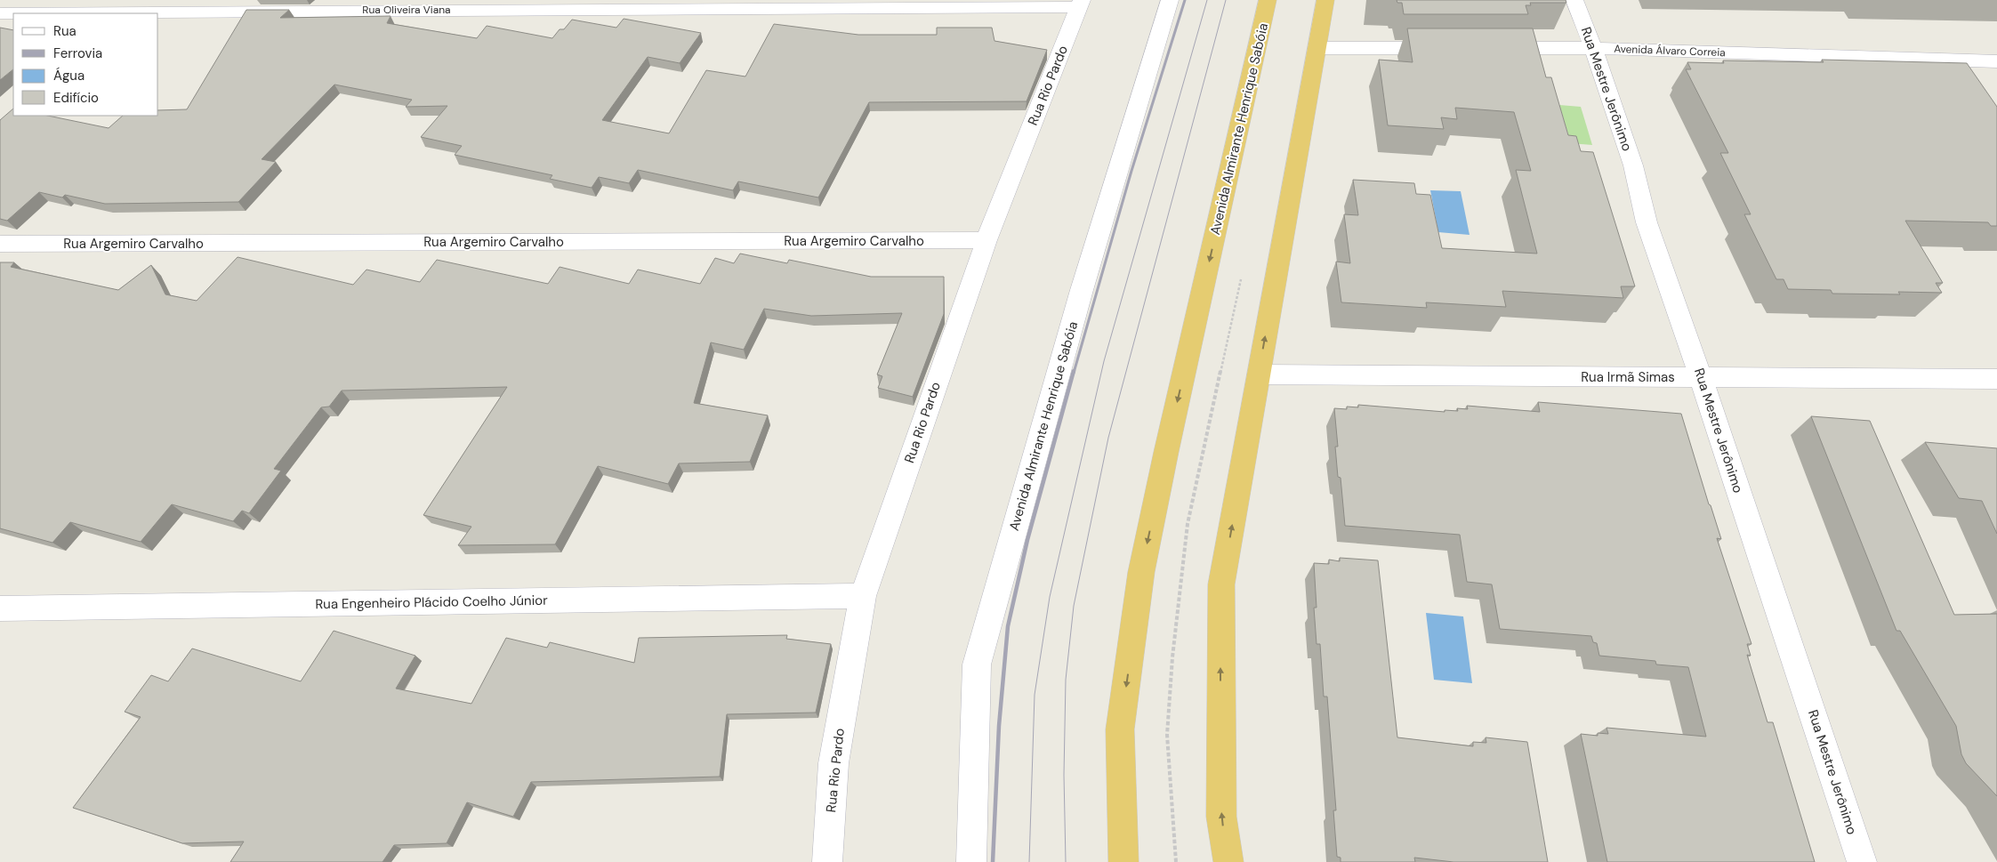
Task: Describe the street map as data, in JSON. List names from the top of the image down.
{
  "streets": {
    "highway": ["Avenida Almirante Henrique Sabóia"],
    "street": [
      "Rua Oliveira Viana",
      "Avenida Álvaro Correia",
      "Rua Rio Pardo",
      "Rua Mestre Jerônimo",
      "Rua Argemiro Carvalho",
      "Rua Irmã Simas",
      "Rua Engenheiro Plácido Coelho Júnior"
    ]
  },
  "crossings": [
    ["Rua Oliveira Viana", "Rua Rio Pardo"],
    ["Avenida Álvaro Correia", "Rua Mestre Jerônimo"],
    ["Rua Rio Pardo", "Rua Argemiro Carvalho"],
    ["Rua Rio Pardo", "Rua Engenheiro Plácido Coelho Júnior"],
    ["Rua Mestre Jerônimo", "Rua Irmã Simas"]
  ],
  "legend": [
    "Rua",
    "Ferrovia",
    "Água",
    "Edifício"
  ]
}
